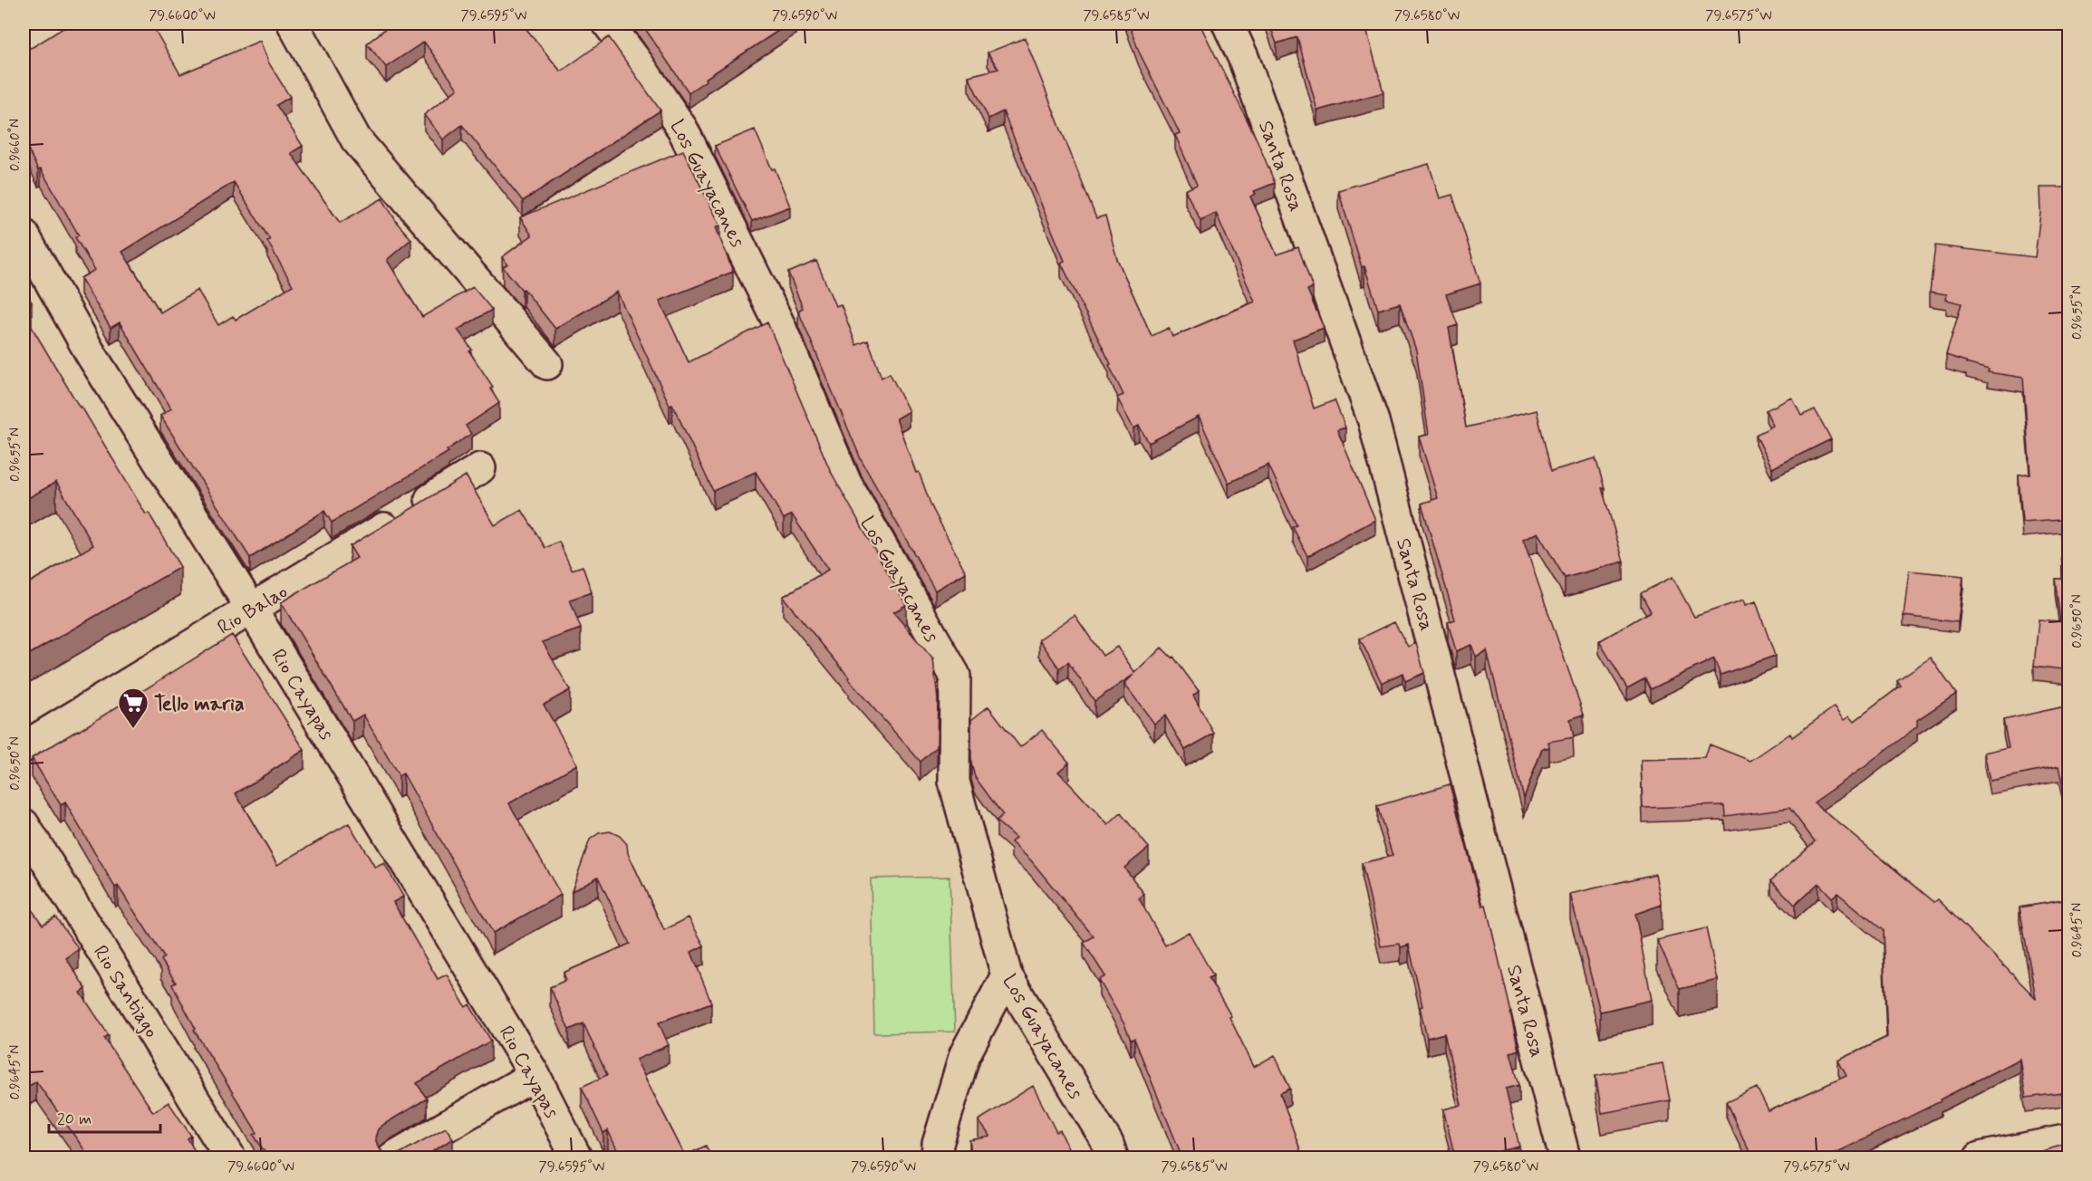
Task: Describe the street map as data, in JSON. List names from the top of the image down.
{
  "streets": {
    "street": [
      "Santa Rosa",
      "Los Guayacanes",
      "Rio Balao",
      "Rio Cayapas",
      "Rio Santiago"
    ]
  },
  "crossings": [
    ["Rio Balao", "Rio Cayapas"]
  ],
  "places": {
    "supermarket": ["Tello maria"]
  },
  "scale_bar": "20 m",
  "coordinates": [
    "79.6600°W",
    "79.6595°W",
    "79.6590°W",
    "79.6585°W",
    "79.6580°W",
    "79.6575°W",
    "0.9660°N",
    "0.9655°N",
    "0.9650°N",
    "0.9645°N"
  ]
}
